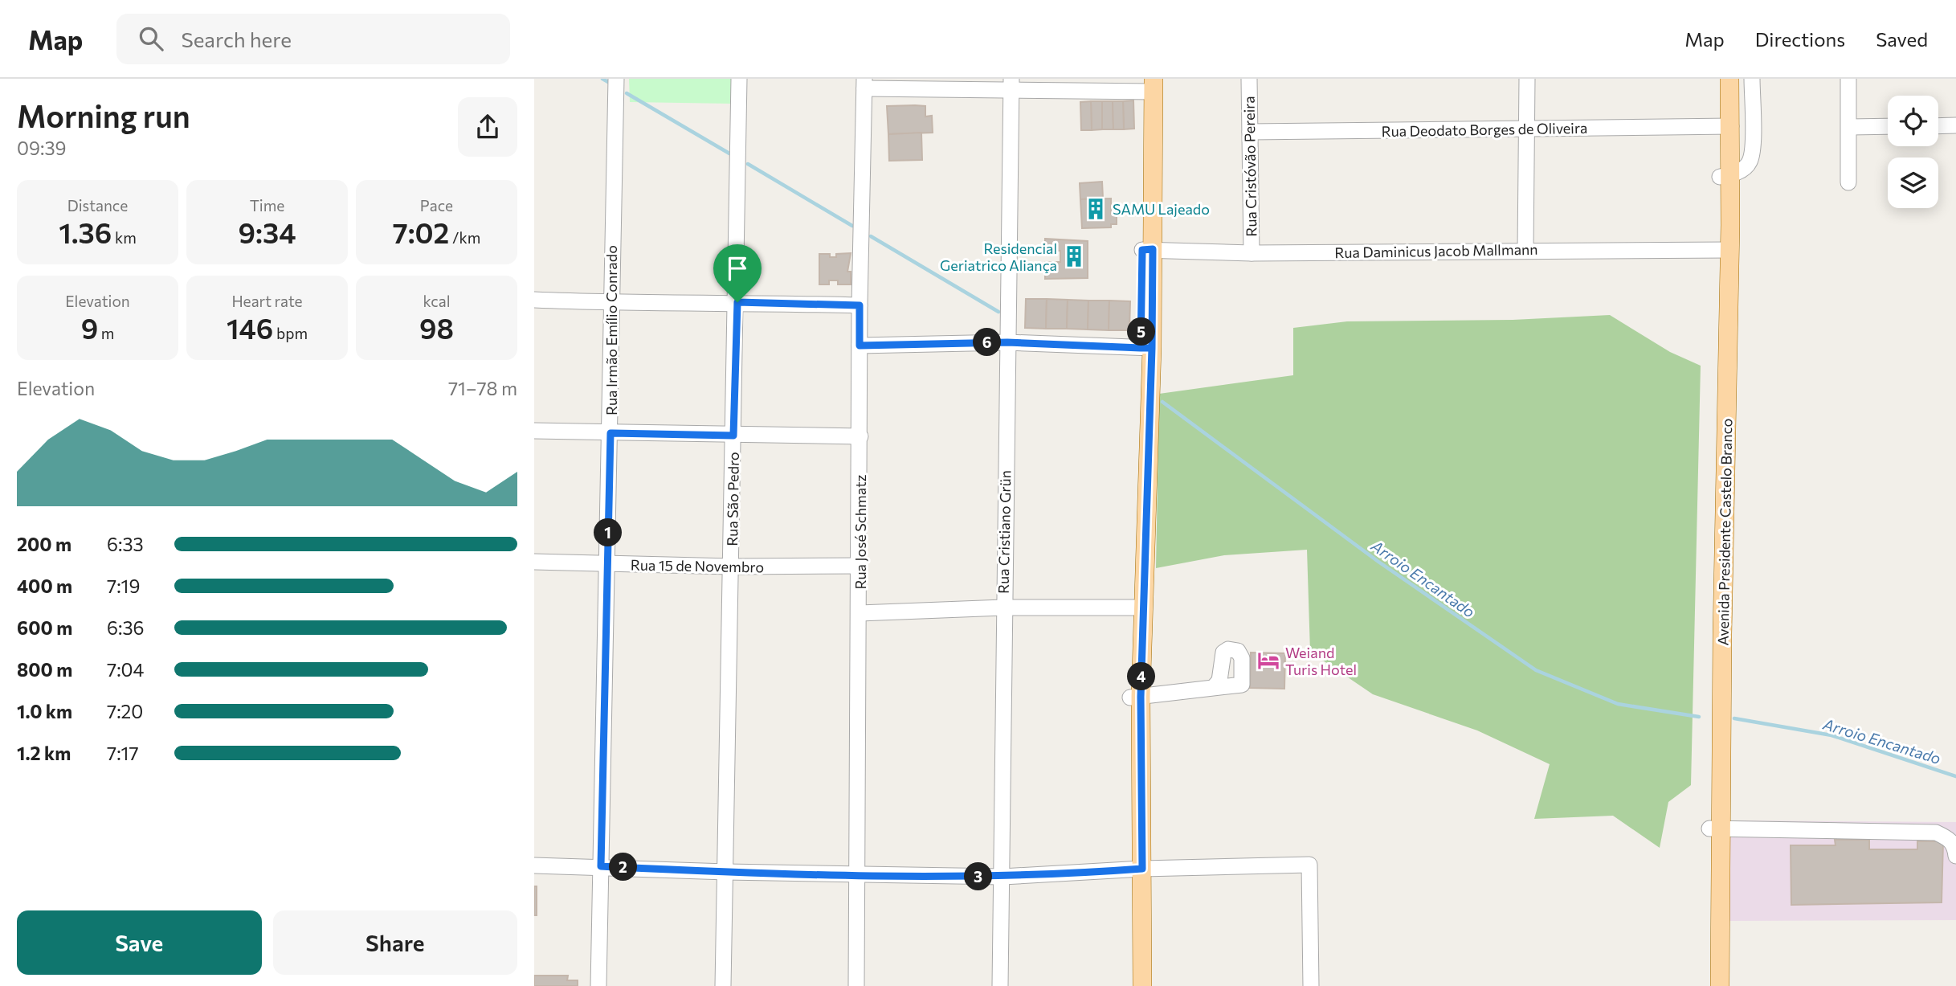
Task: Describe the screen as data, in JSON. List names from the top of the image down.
{
  "streets": {
    "main road": ["Avenida Presidente Castelo Branco"],
    "street": [
      "Rua Deodato Borges de Oliveira",
      "Rua Cristóvão Pereira",
      "Rua Daminicus Jacob Mallmann",
      "Rua Irmão Emílio Conrado",
      "Rua São Pedro",
      "Rua José Schmatz",
      "Rua Cristiano Grün",
      "Rua 15 de Novembro"
    ]
  },
  "crossings": [
    ["Rua Deodato Borges de Oliveira", "Rua Cristóvão Pereira"],
    ["Rua Deodato Borges de Oliveira", "Avenida Presidente Castelo Branco"],
    ["Rua Cristóvão Pereira", "Rua Daminicus Jacob Mallmann"],
    ["Rua Daminicus Jacob Mallmann", "Avenida Presidente Castelo Branco"],
    ["Rua Irmão Emílio Conrado", "Rua 15 de Novembro"],
    ["Rua São Pedro", "Rua 15 de Novembro"],
    ["Rua José Schmatz", "Rua 15 de Novembro"]
  ],
  "water": ["Arroio Encantado"],
  "places": {
    "building": ["SAMU Lajeado", "Residencial Geriatrico Aliança"],
    "hotel": ["Weiand Turis Hotel"]
  },
  "page": {
    "header": "Map",
    "search": "Search here",
    "nav": ["Map", "Directions", "Saved"],
    "heading": ["Morning run", "09:39"],
    "stats": [
      ["Distance", "1.36 km"],
      ["Time", "9:34"],
      ["Pace", "7:02 /km"],
      ["Elevation", "9 m"],
      ["Heart rate", "146 bpm"],
      ["kcal", "98"]
    ],
    "pins": [
      "5",
      "6",
      "1",
      "4",
      "2",
      "3"
    ],
    "chart": ["Elevation", "71–78 m"],
    "list": [
      {
        "name": "200 m",
        "note": "6:33"
      },
      {
        "name": "400 m",
        "note": "7:19"
      },
      {
        "name": "600 m",
        "note": "6:36"
      },
      {
        "name": "800 m",
        "note": "7:04"
      },
      {
        "name": "1.0 km",
        "note": "7:20"
      },
      {
        "name": "1.2 km",
        "note": "7:17"
      }
    ],
    "buttons": ["Save", "Share"]
  }
}
